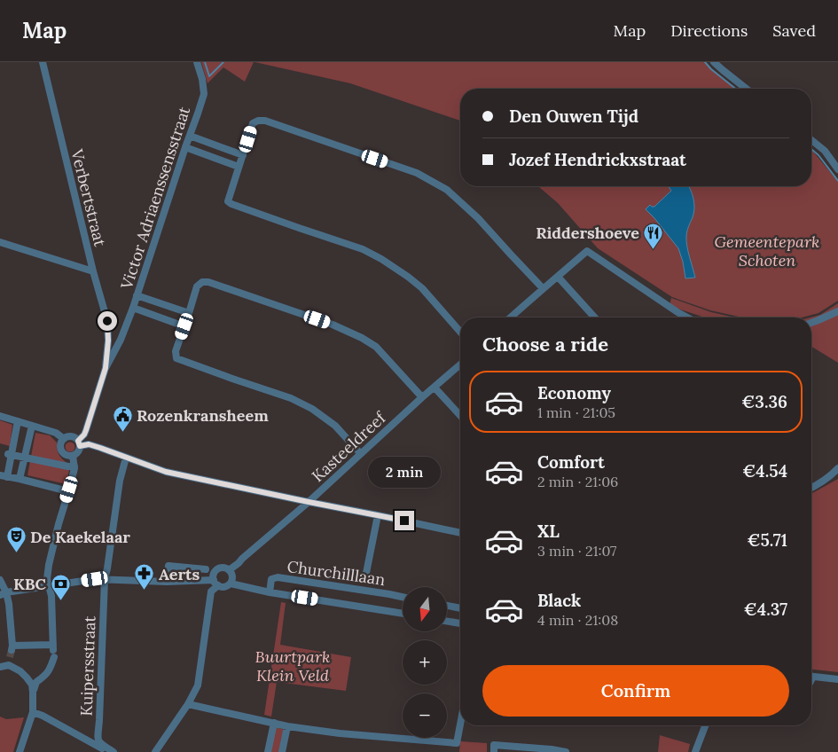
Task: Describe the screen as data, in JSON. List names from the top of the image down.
{
  "streets": {
    "street": [
      "Verbertstraat",
      "Victor Adriaenssensstraat",
      "Kasteeldreef",
      "Churchilllaan",
      "Kuipersstraat"
    ]
  },
  "crossings": [
    ["Verbertstraat", "Victor Adriaenssensstraat"],
    ["Kasteeldreef", "Churchilllaan"]
  ],
  "parks": ["Gemeentepark Schoten", "Buurtpark Klein Veld"],
  "places": {
    "restaurant": ["Riddershoeve"],
    "public building": ["Rozenkransheem"],
    "theatre": ["De Kaekelaar"],
    "pharmacy": ["Aerts"],
    "bank": ["KBC"]
  },
  "north": "bottom",
  "page": {
    "header": "Map",
    "nav": ["Map", "Directions", "Saved"],
    "banner": ["Den Ouwen Tijd", "Jozef Hendrickxstraat"],
    "heading": "Choose a ride",
    "list": [
      {
        "name": "Economy",
        "note": "1 min · 21:05",
        "value": "€3.36"
      },
      {
        "name": "Comfort",
        "note": "2 min · 21:06",
        "value": "€4.54"
      },
      {
        "name": "XL",
        "note": "3 min · 21:07",
        "value": "€5.71"
      },
      {
        "name": "Black",
        "note": "4 min · 21:08",
        "value": "€4.37"
      }
    ],
    "bubble": "2 min",
    "map_buttons": ["+", "−"],
    "buttons": "Confirm"
  }
}
